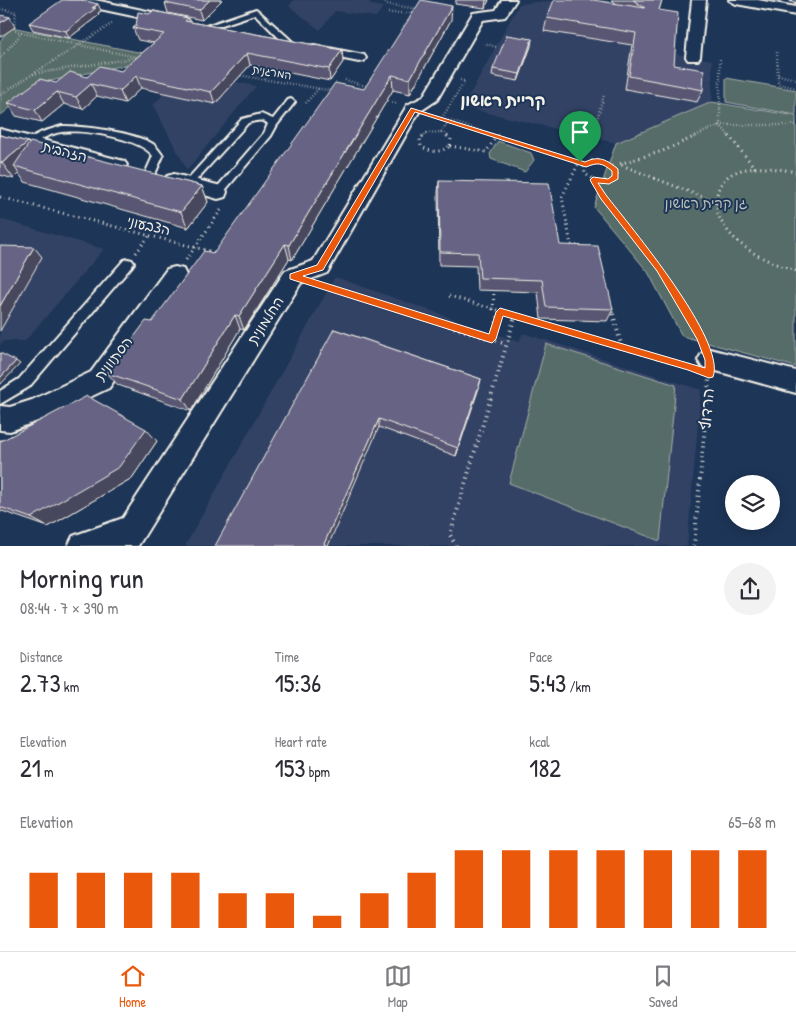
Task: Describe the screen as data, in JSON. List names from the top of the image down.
{
  "streets": {
    "street": ["הזהבית", "החלמונית", "הסתוונית"],
    "path": ["המרגנית", "הצבעוני", "הרדוף"]
  },
  "districts": ["קריית ראשון"],
  "parks": ["גן קרית ראשון"],
  "page": {
    "heading": ["Morning run", "08:44 · 7 × 390 m"],
    "stats": [
      ["Distance", "2.73 km"],
      ["Time", "15:36"],
      ["Pace", "5:43 /km"],
      ["Elevation", "21 m"],
      ["Heart rate", "153 bpm"],
      ["kcal", "182"]
    ],
    "chart": ["Elevation", "65–68 m"],
    "tabs": ["Home", "Map", "Saved"]
  }
}
